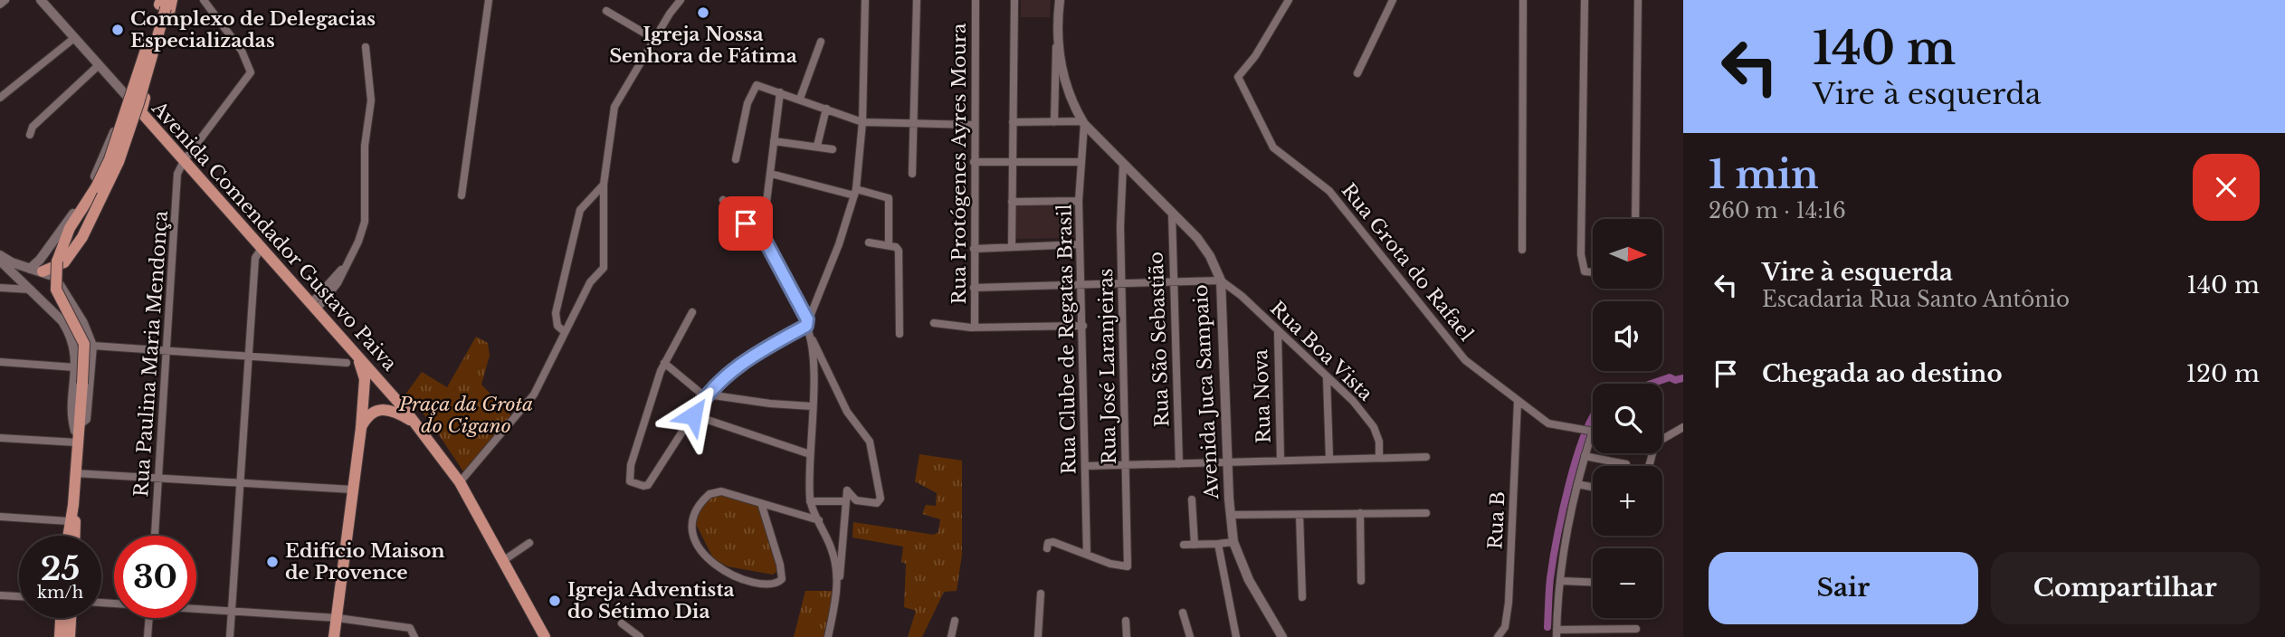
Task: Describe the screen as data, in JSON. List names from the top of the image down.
{
  "streets": {
    "main road": ["Avenida Comendador Gustavo Paiva", "Avenida Juca Sampaio"],
    "street": [
      "Rua Protógenes Ayres Moura",
      "Rua Grota do Rafael",
      "Rua Clube de Regatas Brasil",
      "Rua São Sebastião",
      "Rua Boa Vista",
      "Rua Paulina Maria Mendonça",
      "Rua José Laranjeiras",
      "Rua Nova",
      "Rua B"
    ]
  },
  "crossings": [
    ["Avenida Comendador Gustavo Paiva", "Rua Paulina Maria Mendonça"],
    ["Rua Grota do Rafael", "Rua B"],
    ["Rua Clube de Regatas Brasil", "Rua José Laranjeiras"],
    ["Rua Clube de Regatas Brasil", "Avenida Juca Sampaio"],
    ["Rua São Sebastião", "Avenida Juca Sampaio"],
    ["Rua Boa Vista", "Avenida Juca Sampaio"],
    ["Rua Boa Vista", "Rua Nova"],
    ["Rua José Laranjeiras", "Avenida Juca Sampaio"]
  ],
  "parks": ["Praça da Grota do Cigano"],
  "places": [
    "Igreja Nossa Senhora de Fátima",
    "Complexo de Delegacias Especializadas",
    "Edifício Maison de Provence",
    "Igreja Adventista do Sétimo Dia"
  ],
  "north": "right",
  "page": {
    "turn": ["140 m", "Vire à esquerda"],
    "heading": ["1 min", "260 m · 14:16"],
    "map_buttons": ["+", "−"],
    "list": [
      {
        "name": "Vire à esquerda",
        "note": "Escadaria Rua Santo Antônio",
        "value": "140 m"
      },
      {
        "name": "Chegada ao destino",
        "value": "120 m"
      }
    ],
    "speed": "25 km/h",
    "limit": "30",
    "buttons": ["Sair", "Compartilhar"]
  }
}
